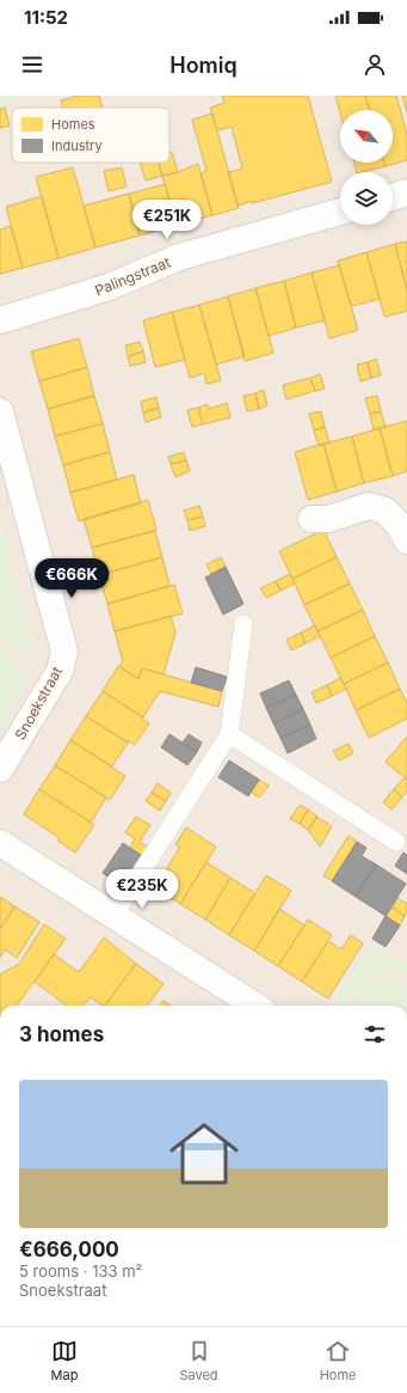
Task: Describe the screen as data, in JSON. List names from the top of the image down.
{
  "streets": {
    "street": ["Palingstraat", "Snoekstraat"]
  },
  "legend": ["Homes", "Industry"],
  "north": "top left",
  "page": {
    "status": "11:52",
    "header": "Homiq",
    "price": ["€251K", "€666K", "€235K"],
    "heading": "3 homes",
    "list": [
      {
        "name": "€666,000",
        "note": "5 rooms · 133 m² · Snoekstraat"
      }
    ],
    "tabs": ["Map", "Saved", "Home"]
  }
}
